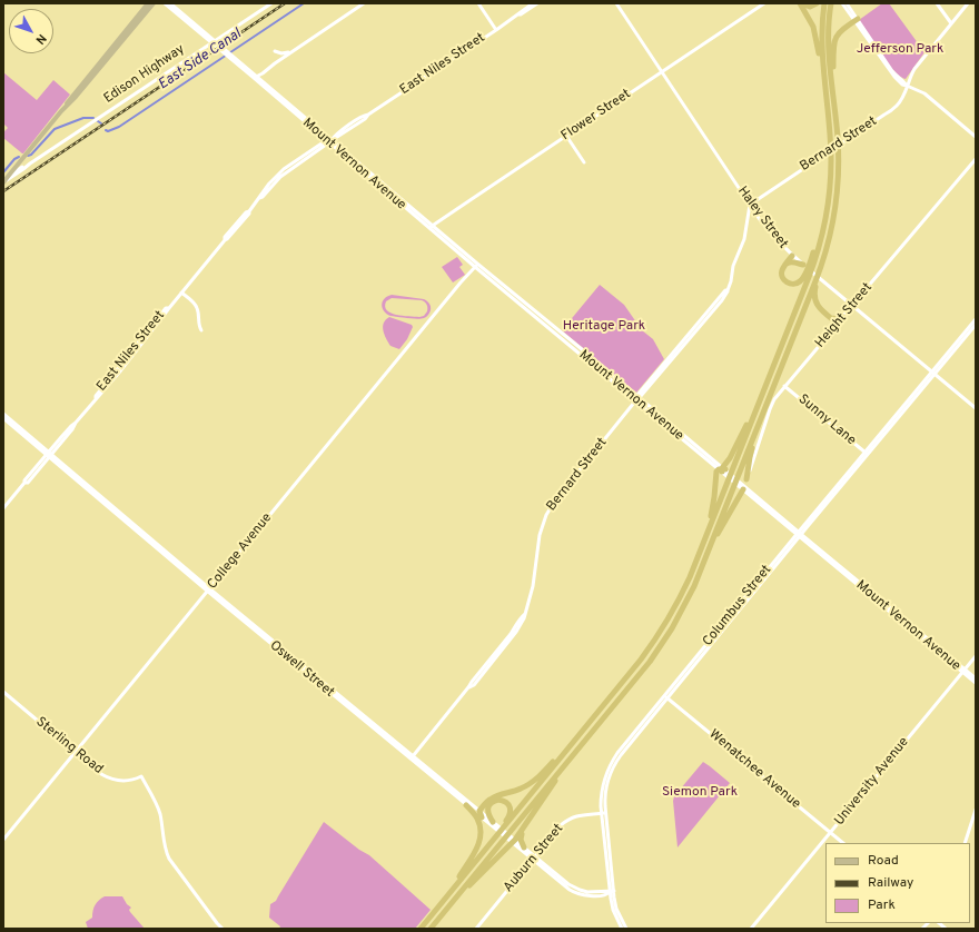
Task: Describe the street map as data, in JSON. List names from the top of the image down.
{
  "streets": {
    "main road": [
      "East Niles Street",
      "Edison Highway",
      "Flower Street",
      "Bernard Street",
      "Mount Vernon Avenue",
      "Haley Street",
      "Height Street",
      "Sunny Lane",
      "College Avenue",
      "Columbus Street",
      "Oswell Street",
      "Sterling Road",
      "Wenatchee Avenue",
      "University Avenue",
      "Auburn Street"
    ]
  },
  "crossings": [
    ["East Niles Street", "Mount Vernon Avenue"],
    ["East Niles Street", "Oswell Street"],
    ["Flower Street", "Mount Vernon Avenue"],
    ["Flower Street", "Haley Street"],
    ["Bernard Street", "Mount Vernon Avenue"],
    ["Bernard Street", "Haley Street"],
    ["Bernard Street", "Oswell Street"],
    ["Mount Vernon Avenue", "Height Street"],
    ["Mount Vernon Avenue", "College Avenue"],
    ["Mount Vernon Avenue", "Columbus Street"],
    ["Mount Vernon Avenue", "University Avenue"],
    ["Haley Street", "Height Street"],
    ["Haley Street", "Columbus Street"],
    ["Height Street", "Sunny Lane"],
    ["Sunny Lane", "Columbus Street"],
    ["College Avenue", "Oswell Street"],
    ["College Avenue", "Sterling Road"],
    ["Columbus Street", "Oswell Street"],
    ["Columbus Street", "Wenatchee Avenue"],
    ["Columbus Street", "Auburn Street"],
    ["Oswell Street", "Auburn Street"],
    ["Wenatchee Avenue", "University Avenue"]
  ],
  "water": ["East Side Canal"],
  "parks": ["Jefferson Park", "Heritage Park", "Siemon Park"],
  "legend": ["Road", "Railway", "Park"],
  "north": "bottom right"
}
